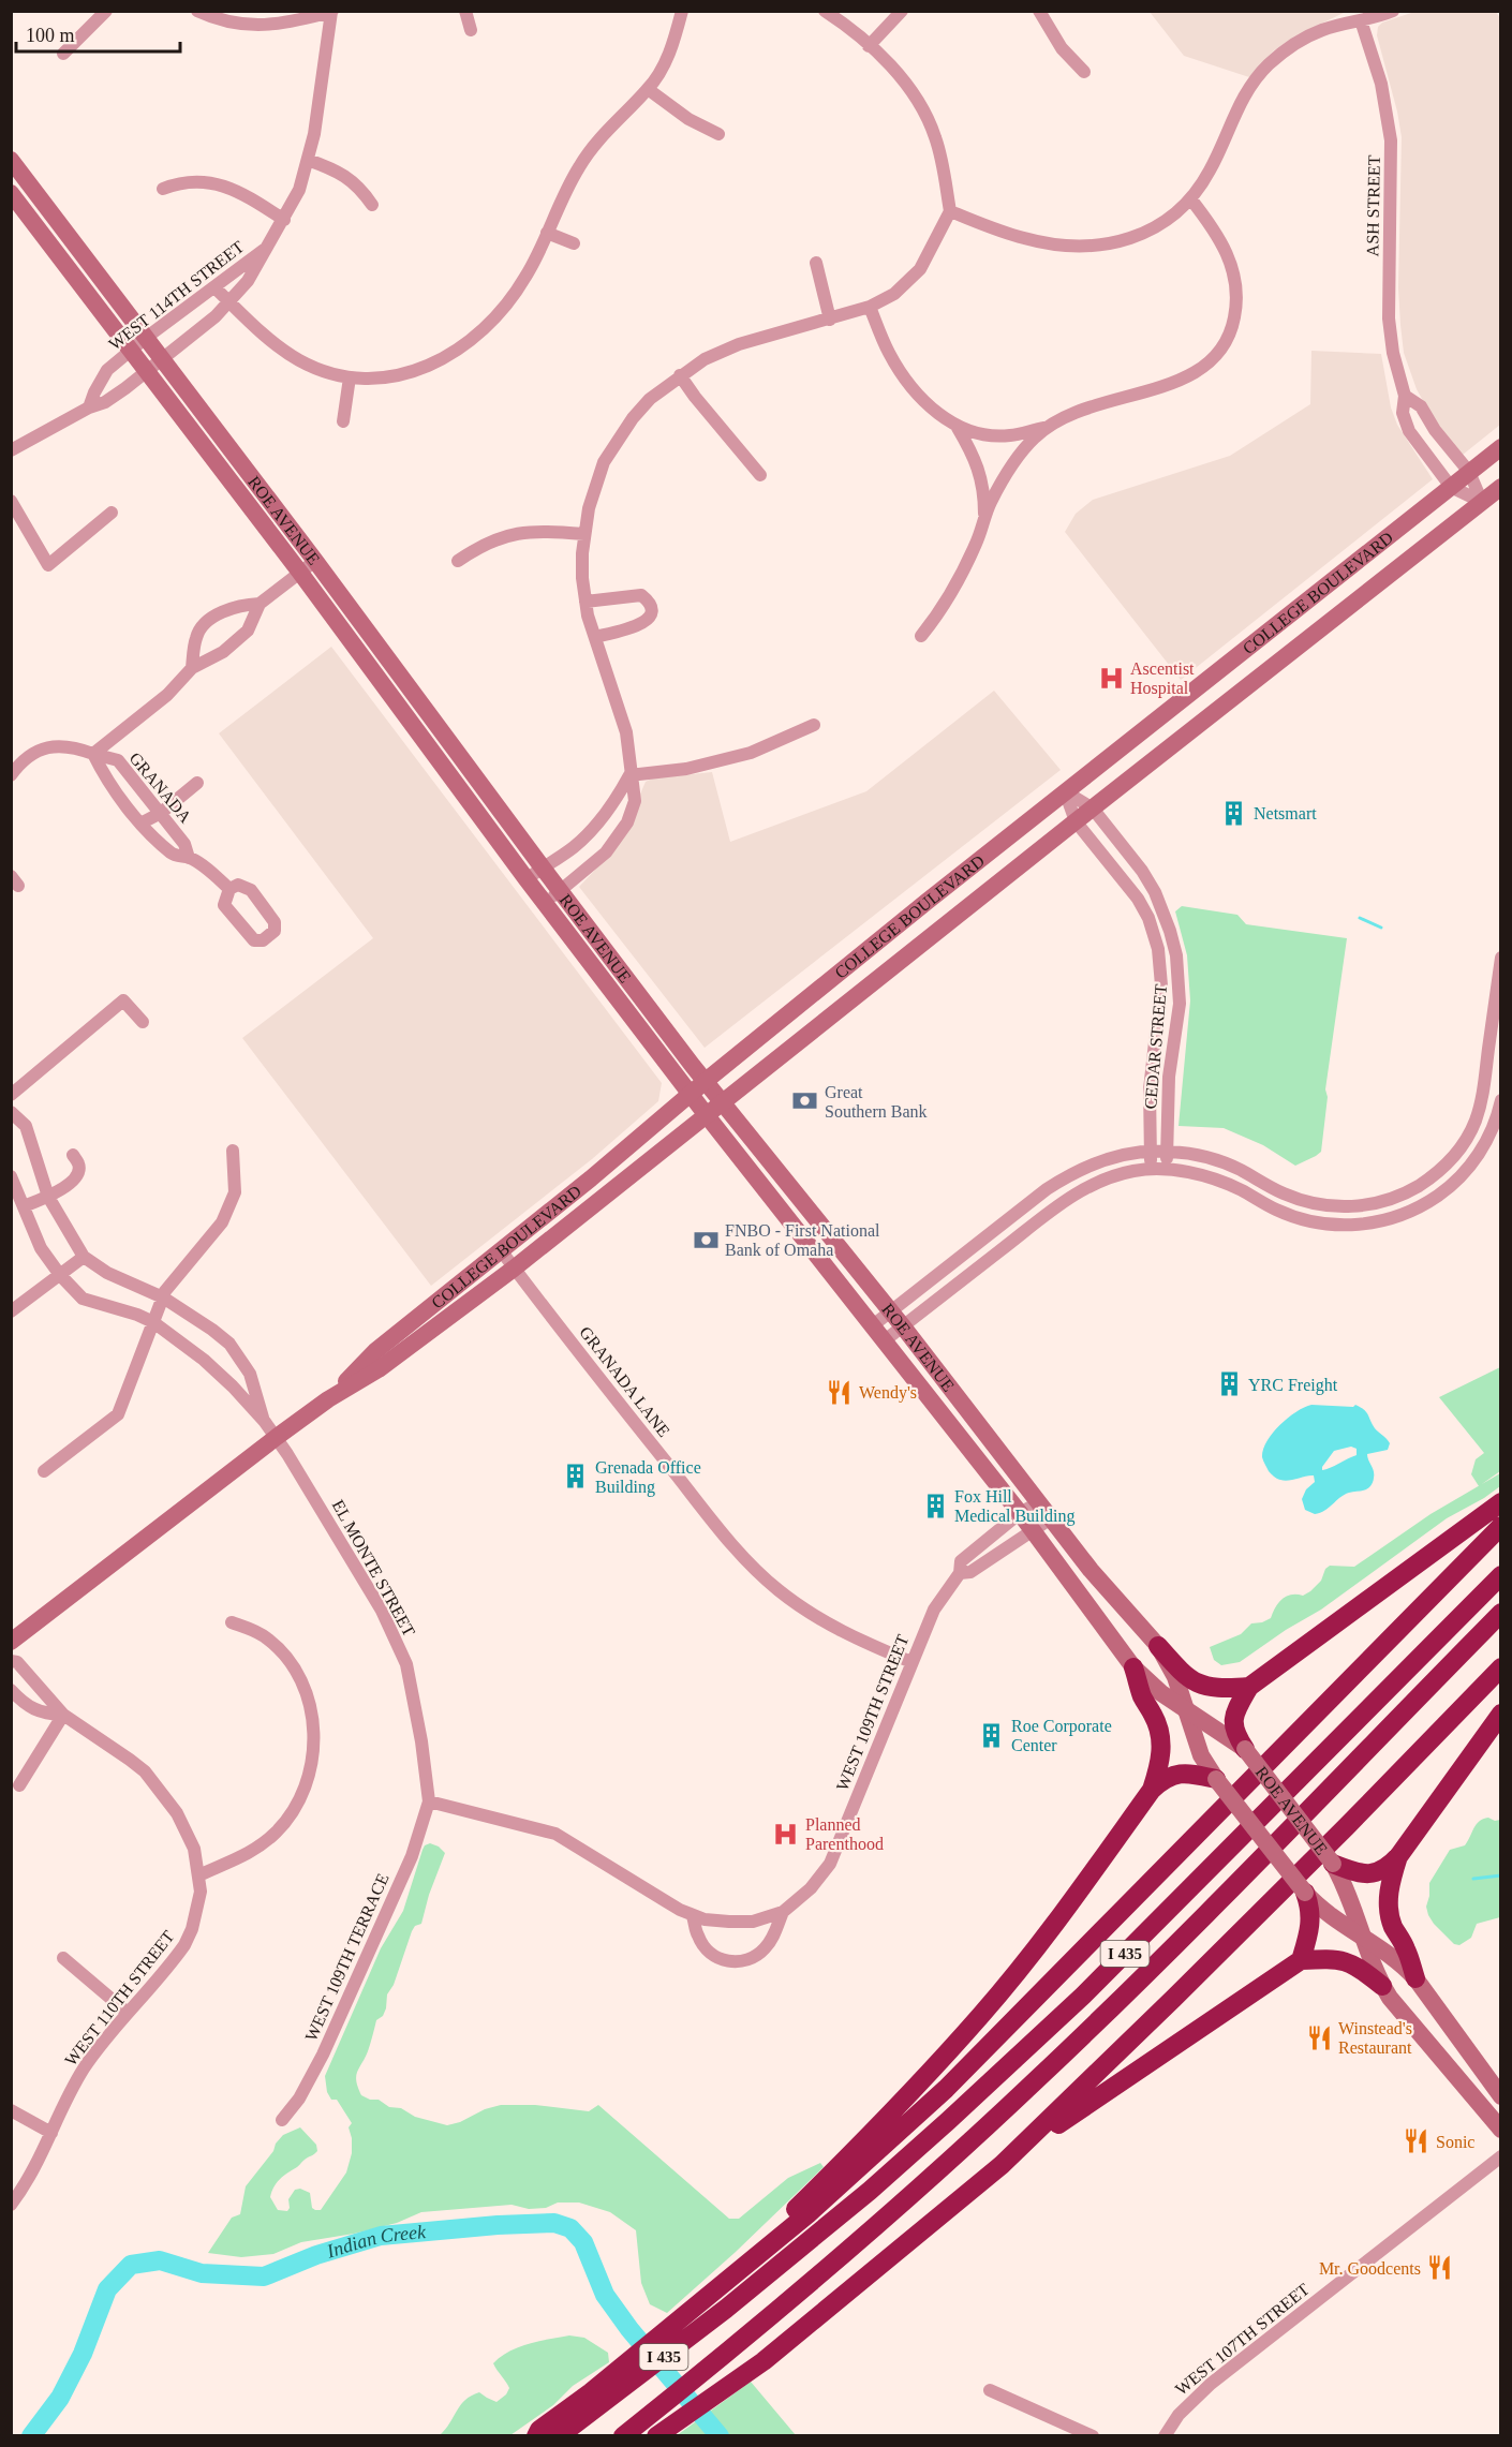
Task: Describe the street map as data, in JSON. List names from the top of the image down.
{
  "streets": {
    "highway": ["I 435"],
    "main road": ["ROE AVENUE", "COLLEGE BOULEVARD"],
    "street": [
      "ASH STREET",
      "WEST 114TH STREET",
      "GRANADA",
      "CEDAR STREET",
      "GRANADA LANE",
      "EL MONTE STREET",
      "WEST 109TH STREET",
      "WEST 109TH TERRACE",
      "WEST 110TH STREET",
      "WEST 107TH STREET"
    ]
  },
  "crossings": [
    ["ASH STREET", "COLLEGE BOULEVARD"],
    ["WEST 114TH STREET", "ROE AVENUE"],
    ["ROE AVENUE", "COLLEGE BOULEVARD"],
    ["ROE AVENUE", "WEST 109TH STREET"],
    ["COLLEGE BOULEVARD", "CEDAR STREET"],
    ["COLLEGE BOULEVARD", "GRANADA LANE"],
    ["COLLEGE BOULEVARD", "EL MONTE STREET"],
    ["GRANADA LANE", "WEST 109TH STREET"],
    ["EL MONTE STREET", "WEST 109TH TERRACE"]
  ],
  "water": ["Indian Creek"],
  "places": {
    "hospital": ["Ascentist Hospital", "Planned Parenthood"],
    "building": [
      "Netsmart",
      "YRC Freight",
      "Grenada Office Building",
      "Fox Hill Medical Building",
      "Roe Corporate Center"
    ],
    "bank": ["Great Southern Bank", "FNBO - First National Bank of Omaha"],
    "restaurant": [
      "Wendy's",
      "Winstead's Restaurant",
      "Sonic",
      "Mr. Goodcents"
    ]
  },
  "scale_bar": "100 m"
}
